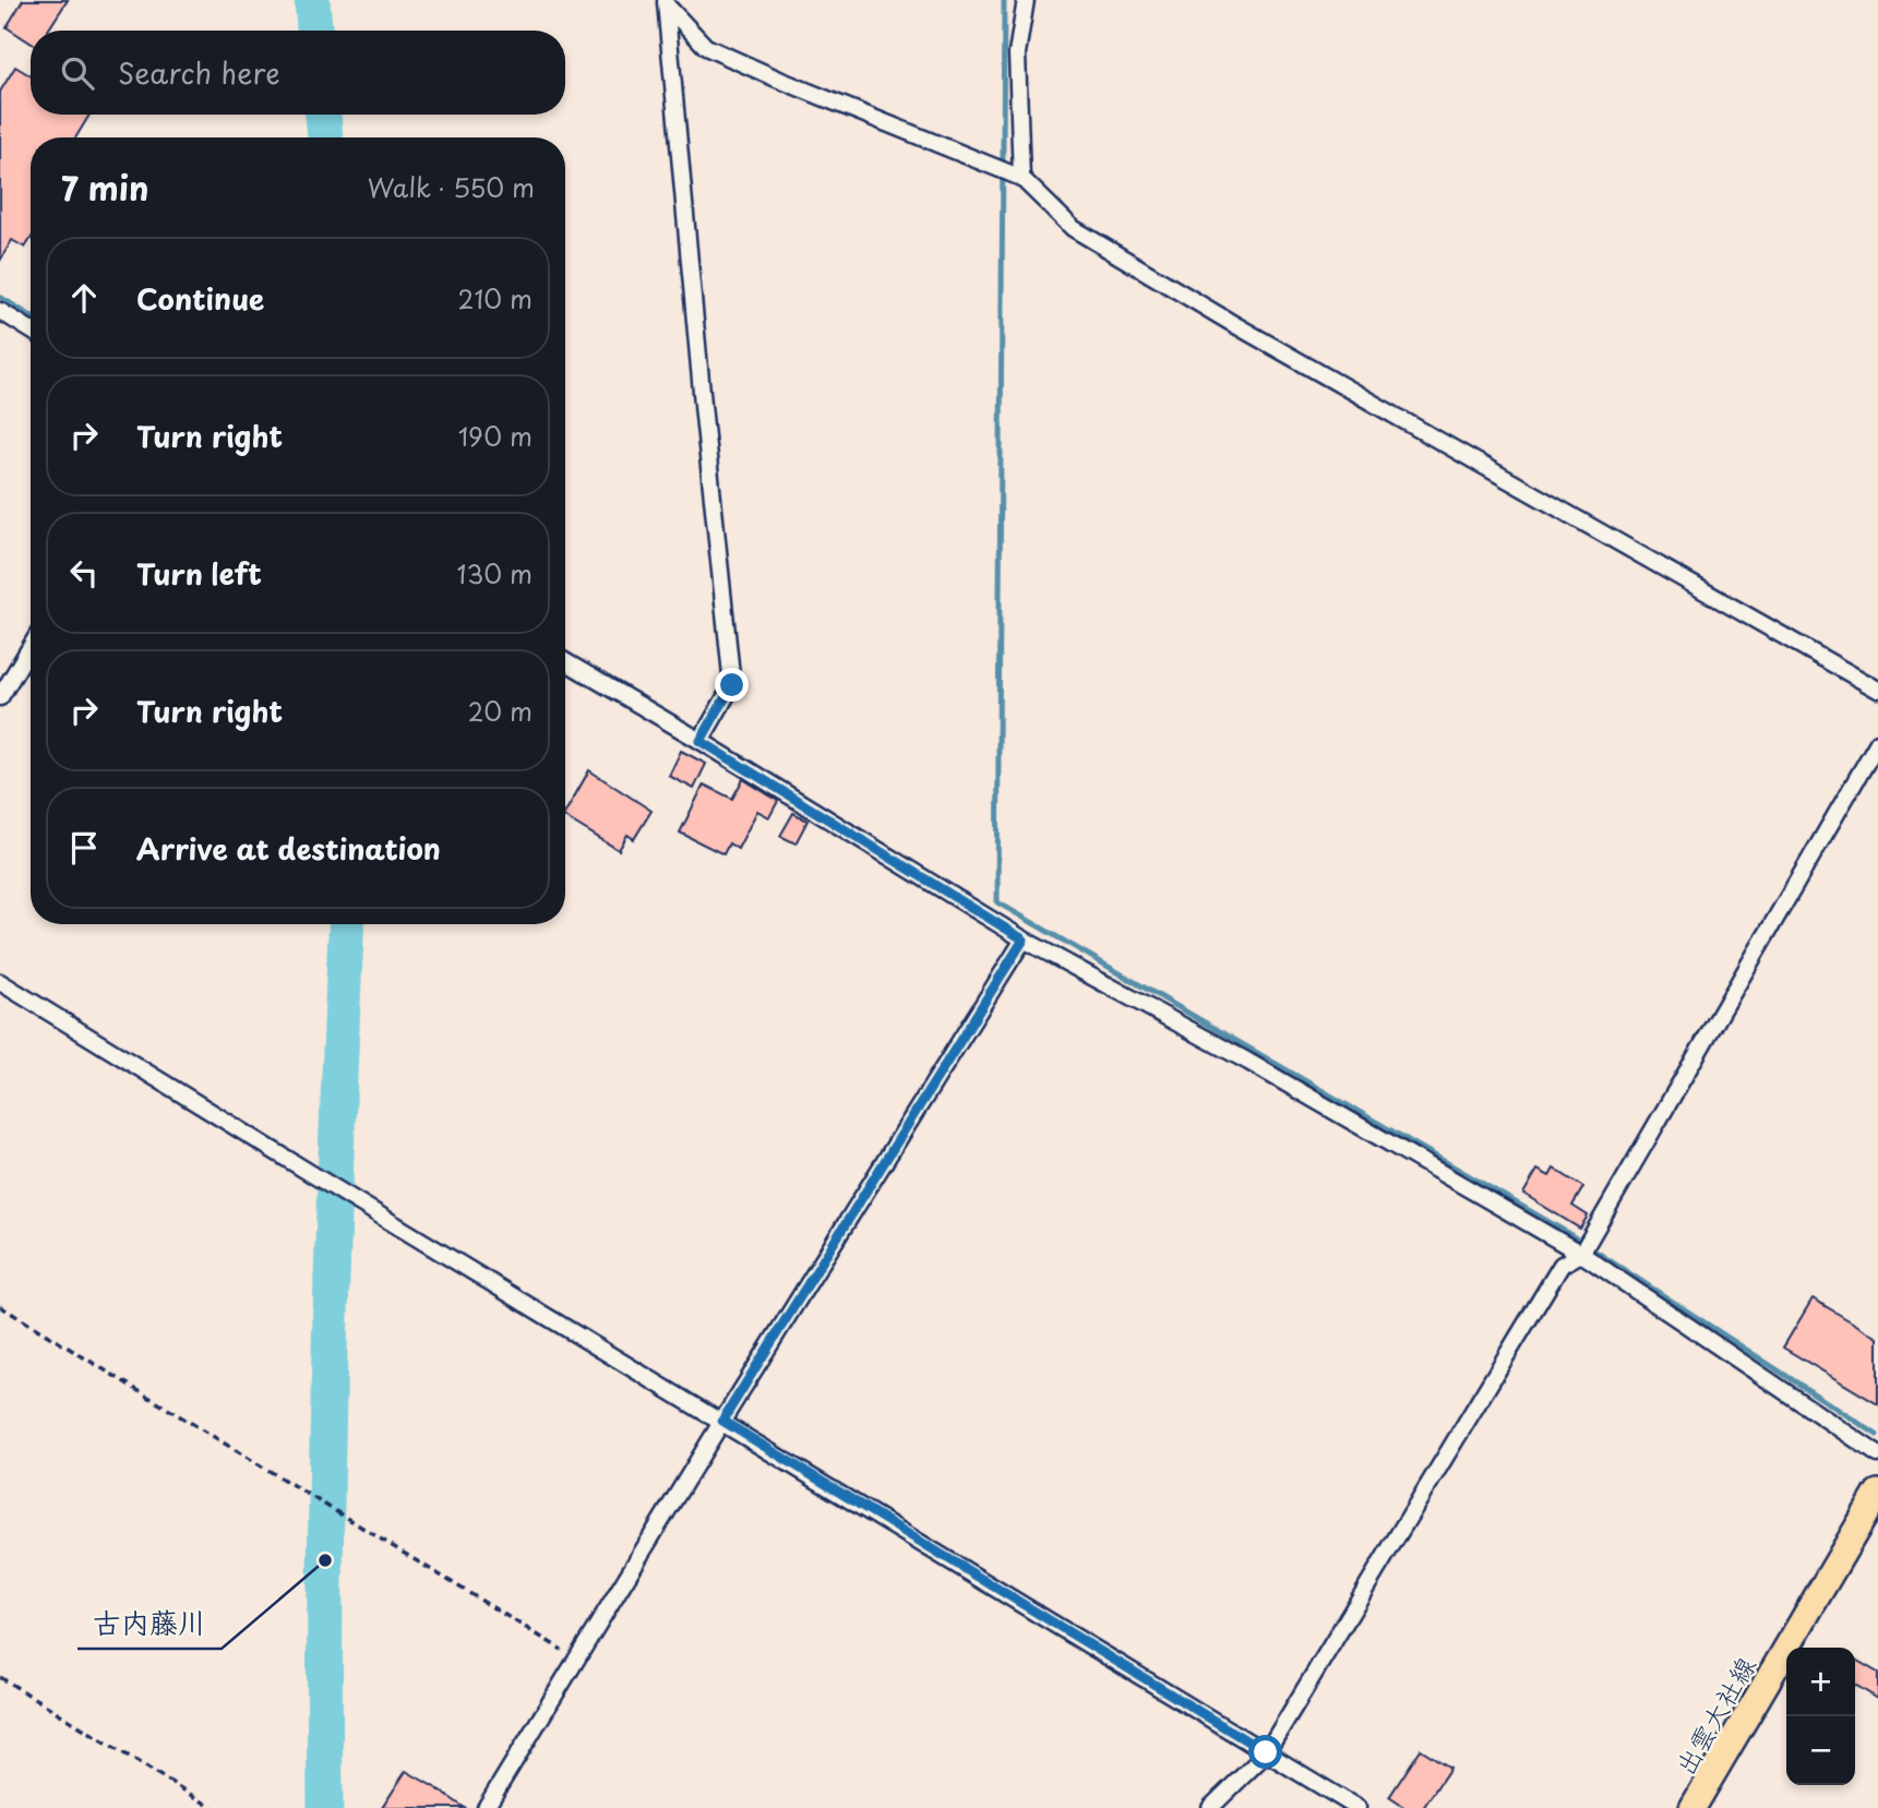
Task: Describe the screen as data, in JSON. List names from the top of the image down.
{
  "streets": {
    "main road": ["出雲大社線"]
  },
  "places": ["古内藤川"],
  "page": {
    "search": "Search here",
    "heading": ["7 min", "Walk · 550 m"],
    "list": [
      ["Continue", "210 m"],
      ["Turn right", "190 m"],
      ["Turn left", "130 m"],
      ["Turn right", "20 m"],
      "Arrive at destination"
    ],
    "map_buttons": ["+", "−"]
  }
}
